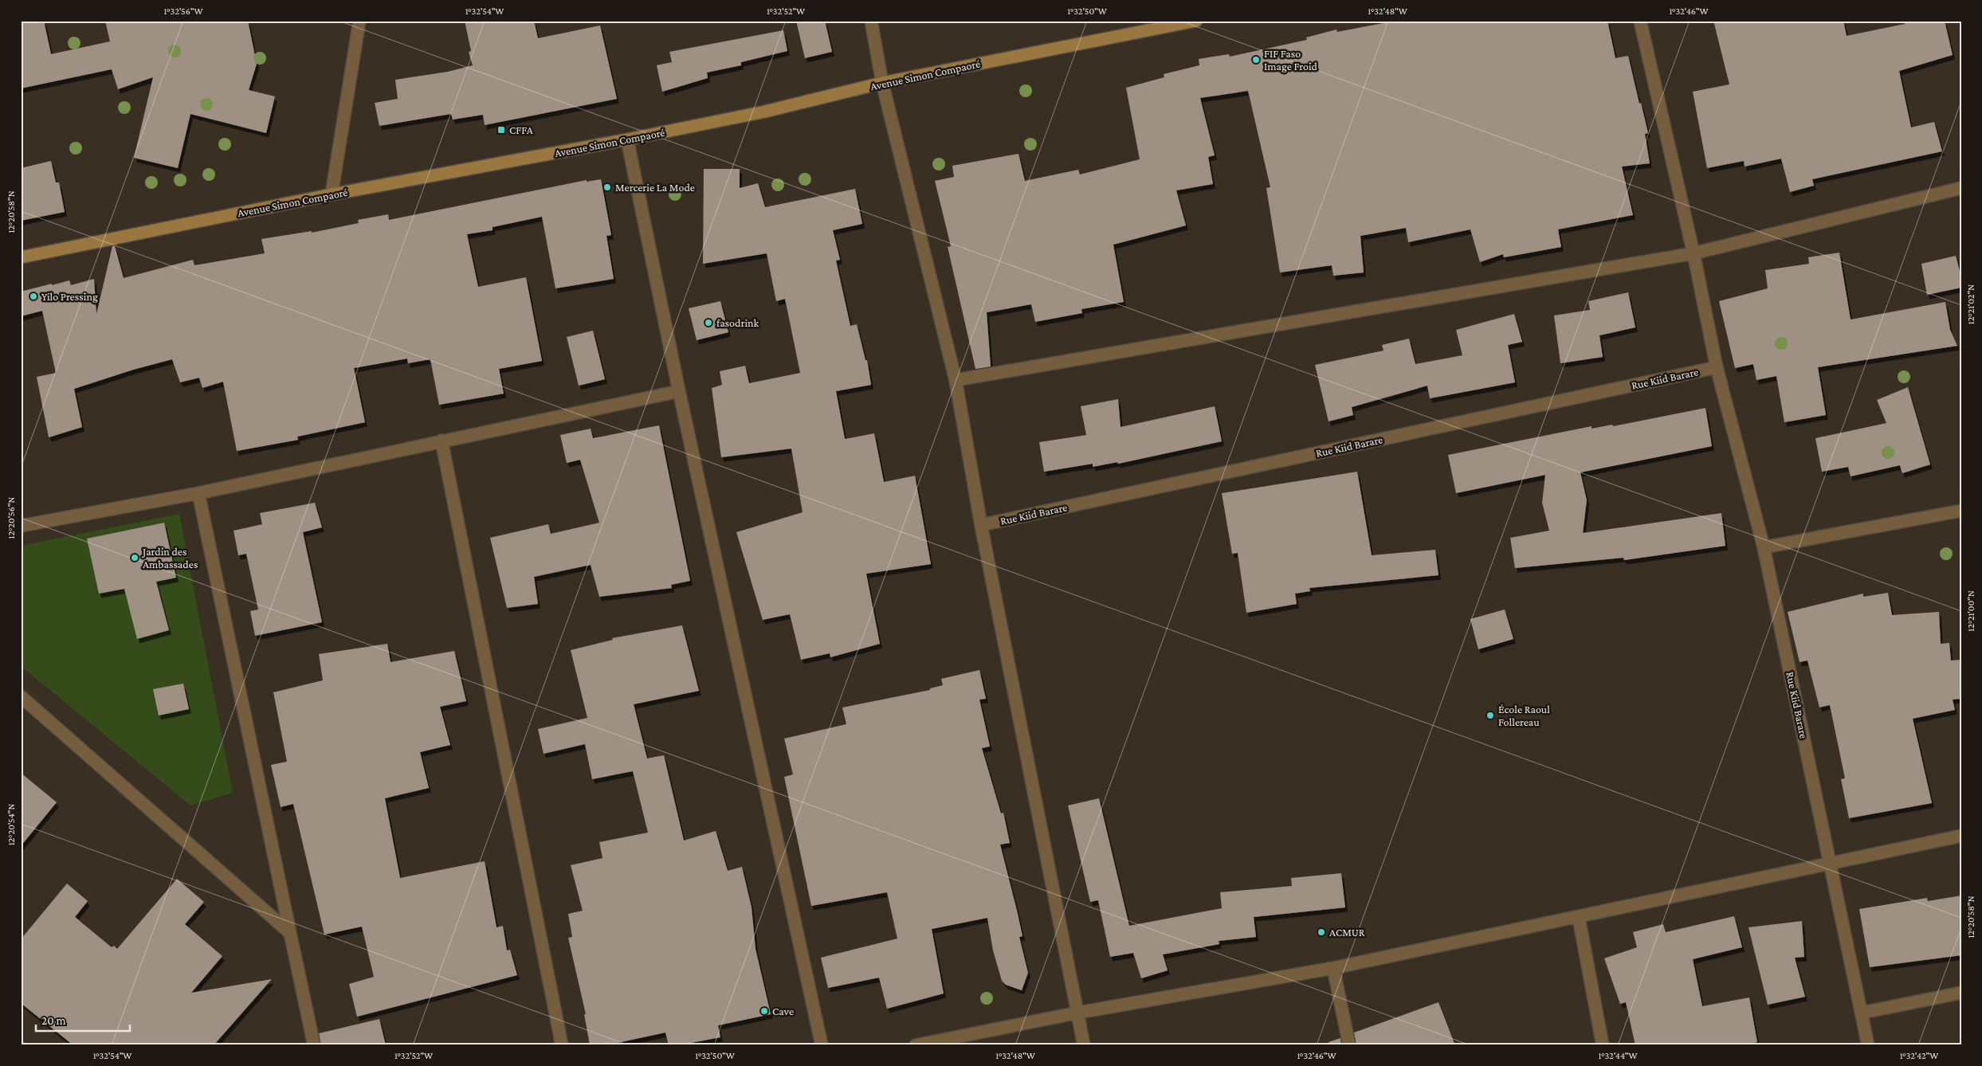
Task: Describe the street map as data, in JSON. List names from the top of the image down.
{
  "streets": {
    "street": ["Avenue Simon Compaoré", "Rue Kiid Barare"]
  },
  "places": {
    "other": [
      "FIF Faso Image Froid",
      "Mercerie La Mode",
      "Yilo Pressing",
      "fasodrink",
      "Jardin des Ambassades",
      "École Raoul Follereau",
      "ACMUR",
      "Cave"
    ],
    "transit": ["CFFA"]
  },
  "scale_bar": "20 m",
  "coordinates": [
    "1°32'56\"W",
    "1°32'54\"W",
    "1°32'52\"W",
    "1°32'50\"W",
    "1°32'48\"W",
    "1°32'46\"W",
    "12°20'58\"N",
    "12°21'02\"N",
    "12°20'56\"N",
    "12°21'00\"N",
    "12°20'54\"N",
    "1°32'44\"W",
    "1°32'42\"W"
  ]
}
